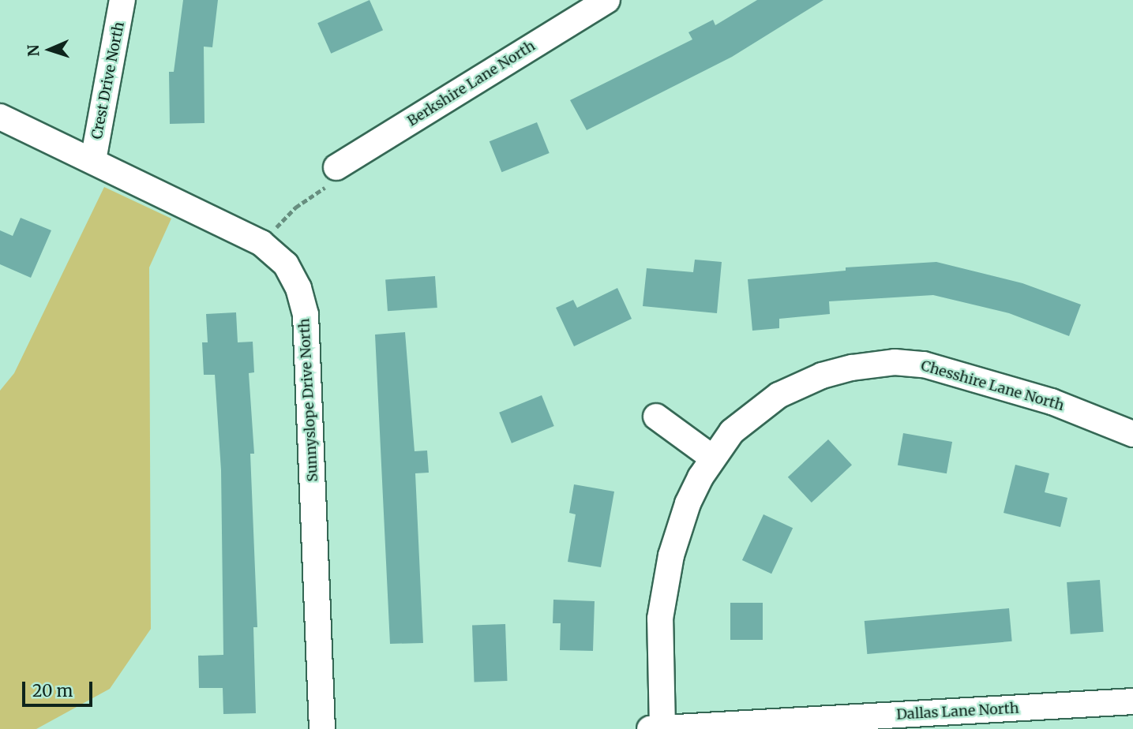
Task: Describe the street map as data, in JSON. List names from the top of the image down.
{
  "streets": {
    "street": [
      "Crest Drive North",
      "Berkshire Lane North",
      "Chesshire Lane North",
      "Sunnyslope Drive North",
      "Dallas Lane North"
    ]
  },
  "crossings": [
    ["Crest Drive North", "Sunnyslope Drive North"],
    ["Chesshire Lane North", "Dallas Lane North"]
  ],
  "scale_bar": "20 m",
  "north": "left"
}
